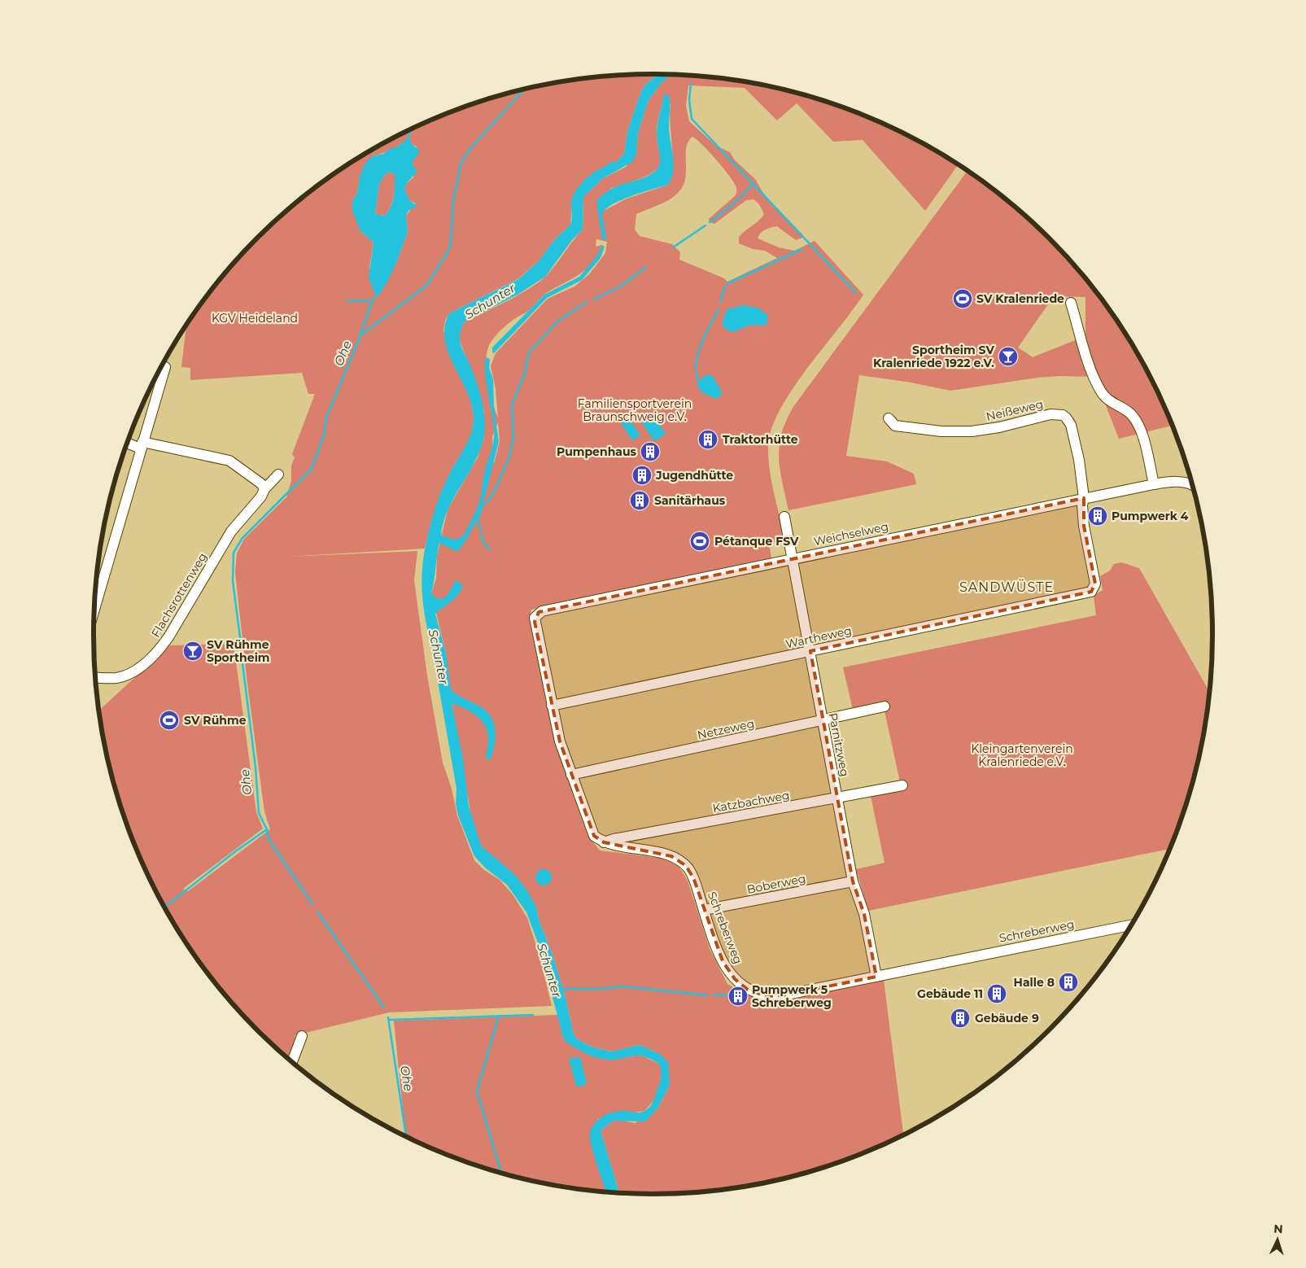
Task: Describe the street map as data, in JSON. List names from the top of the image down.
{
  "streets": {
    "street": [
      "Neißeweg",
      "Weichselweg",
      "Flachsrottenweg",
      "Wartheweg",
      "Netzeweg",
      "Parnitzweg",
      "Katzbachweg",
      "Boberweg",
      "Schreberweg"
    ]
  },
  "crossings": [
    ["Neißeweg", "Weichselweg"],
    ["Neißeweg", "Wartheweg"],
    ["Weichselweg", "Wartheweg"],
    ["Weichselweg", "Parnitzweg"],
    ["Wartheweg", "Parnitzweg"],
    ["Netzeweg", "Parnitzweg"],
    ["Parnitzweg", "Katzbachweg"],
    ["Parnitzweg", "Boberweg"],
    ["Parnitzweg", "Schreberweg"],
    ["Katzbachweg", "Schreberweg"],
    ["Boberweg", "Schreberweg"]
  ],
  "districts": ["SANDWÜSTE"],
  "water": ["Schunter", "Ohe"],
  "parks": ["KGV Heideland", "Familiensportverein Braunschweig e.V.", "Kleingartenverein Kralenriede e.V."],
  "places": {
    "sports": ["SV Kralenriede", "Pétanque FSV", "SV Rühme"],
    "bar": ["Sportheim SV Kralenriede 1922 e.V.", "SV Rühme Sportheim"],
    "building": [
      "Traktorhütte",
      "Pumpenhaus",
      "Jugendhütte",
      "Sanitärhaus",
      "Pumpwerk 4",
      "Halle 8",
      "Gebäude 11",
      "Pumpwerk 5 Schreberweg",
      "Gebäude 9"
    ]
  },
  "north": "top"
}
